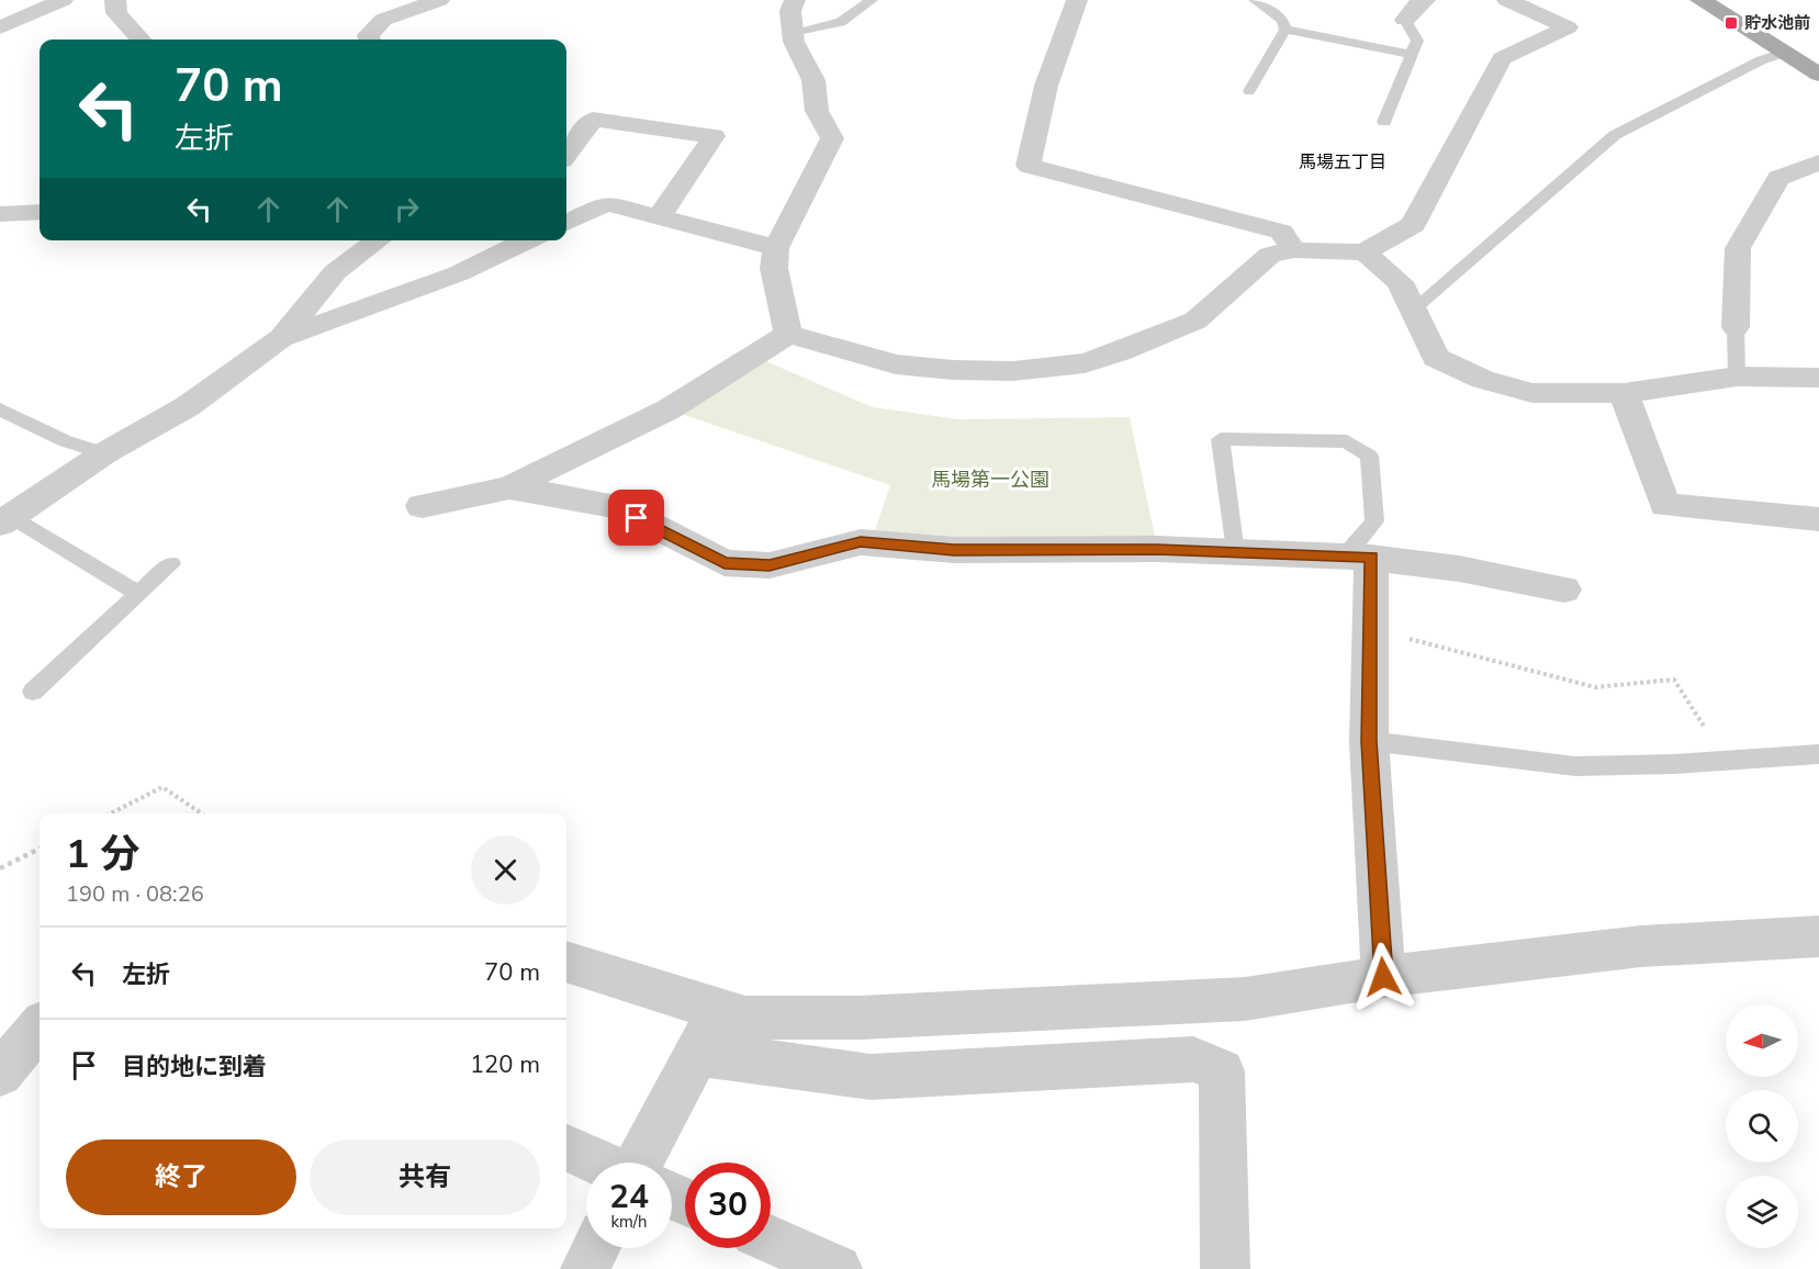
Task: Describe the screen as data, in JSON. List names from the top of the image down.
{
  "districts": ["馬場五丁目"],
  "parks": ["馬場第一公園"],
  "places": {
    "transit": ["貯水池前"]
  },
  "north": "left",
  "page": {
    "turn": ["70 m", "左折"],
    "heading": ["1 分", "190 m · 08:26"],
    "list": [
      {
        "name": "左折",
        "value": "70 m"
      },
      {
        "name": "目的地に到着",
        "value": "120 m"
      }
    ],
    "buttons": ["終了", "共有"],
    "speed": "24 km/h",
    "limit": "30"
  }
}
